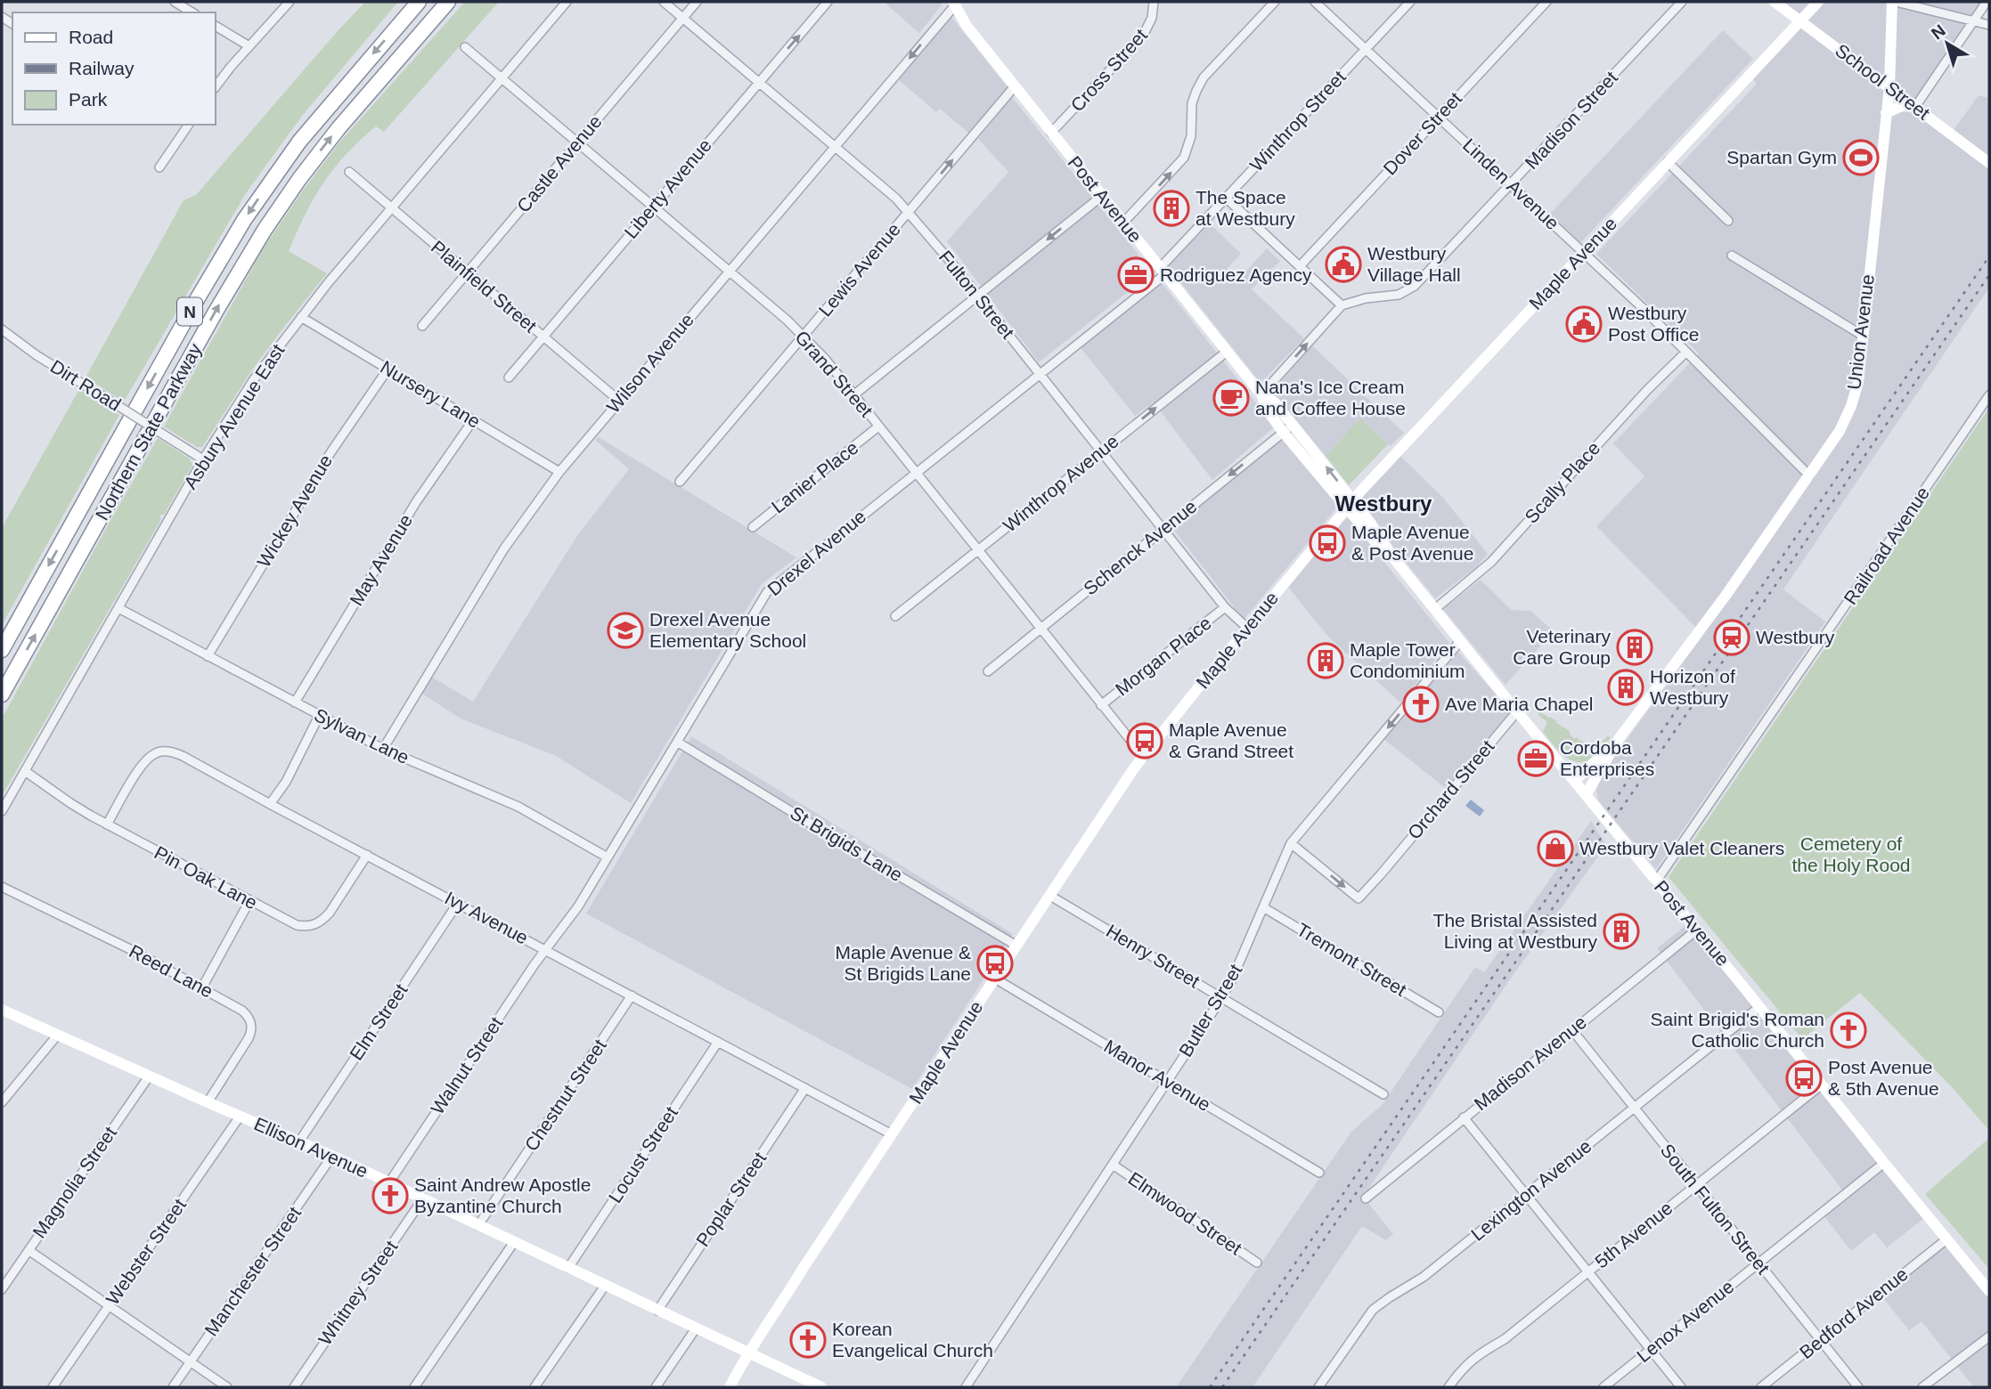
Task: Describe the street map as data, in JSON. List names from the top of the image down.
{
  "streets": {
    "highway": ["N", "Northern State Parkway"],
    "main road": [
      "School Street",
      "Post Avenue",
      "Maple Avenue",
      "Union Avenue",
      "Ellison Avenue"
    ],
    "street": [
      "Cross Street",
      "Madison Street",
      "Winthrop Street",
      "Dover Street",
      "Castle Avenue",
      "Linden Avenue",
      "Liberty Avenue",
      "Lewis Avenue",
      "Plainfield Street",
      "Fulton Street",
      "Wilson Avenue",
      "Grand Street",
      "Dirt Road",
      "Nursery Lane",
      "Asbury Avenue East",
      "Lanier Place",
      "Scally Place",
      "Winthrop Avenue",
      "Wickey Avenue",
      "Railroad Avenue",
      "Schenck Avenue",
      "Drexel Avenue",
      "May Avenue",
      "Morgan Place",
      "Sylvan Lane",
      "Orchard Street",
      "St Brigids Lane",
      "Pin Oak Lane",
      "Ivy Avenue",
      "Henry Street",
      "Tremont Street",
      "Reed Lane",
      "Butler Street",
      "Elm Street",
      "Madison Avenue",
      "Walnut Street",
      "Manor Avenue",
      "Chestnut Street",
      "Locust Street",
      "Magnolia Street",
      "Lexington Avenue",
      "Poplar Street",
      "South Fulton Street",
      "Elmwood Street",
      "5th Avenue",
      "Webster Street",
      "Manchester Street",
      "Whitney Street",
      "Bedford Avenue",
      "Lenox Avenue"
    ]
  },
  "crossings": [
    ["Cross Street", "Post Avenue"],
    ["School Street", "Maple Avenue"],
    ["School Street", "Union Avenue"],
    ["Madison Street", "Linden Avenue"],
    ["Winthrop Street", "Linden Avenue"],
    ["Winthrop Street", "Post Avenue"],
    ["Winthrop Street", "Drexel Avenue"],
    ["Dover Street", "Linden Avenue"],
    ["Castle Avenue", "Plainfield Street"],
    ["Castle Avenue", "Fulton Street"],
    ["Castle Avenue", "Grand Street"],
    ["Linden Avenue", "Maple Avenue"],
    ["Linden Avenue", "Union Avenue"],
    ["Linden Avenue", "Scally Place"],
    ["Liberty Avenue", "Plainfield Street"],
    ["Liberty Avenue", "Fulton Street"],
    ["Liberty Avenue", "Grand Street"],
    ["Post Avenue", "Maple Avenue"],
    ["Post Avenue", "Lewis Avenue"],
    ["Post Avenue", "Union Avenue"],
    ["Post Avenue", "Wilson Avenue"],
    ["Post Avenue", "Scally Place"],
    ["Post Avenue", "Winthrop Avenue"],
    ["Post Avenue", "Railroad Avenue"],
    ["Post Avenue", "Schenck Avenue"],
    ["Post Avenue", "Drexel Avenue"],
    ["Post Avenue", "Orchard Street"],
    ["Post Avenue", "Butler Street"],
    ["Post Avenue", "Madison Avenue"],
    ["Post Avenue", "Lexington Avenue"],
    ["Post Avenue", "5th Avenue"],
    ["Post Avenue", "Bedford Avenue"],
    ["Post Avenue", "Lenox Avenue"],
    ["Maple Avenue", "Fulton Street"],
    ["Maple Avenue", "Grand Street"],
    ["Maple Avenue", "St Brigids Lane"],
    ["Maple Avenue", "Ivy Avenue"],
    ["Maple Avenue", "Henry Street"],
    ["Maple Avenue", "Manor Avenue"],
    ["Maple Avenue", "Ellison Avenue"],
    ["Lewis Avenue", "Fulton Street"],
    ["Lewis Avenue", "Grand Street"],
    ["Plainfield Street", "Wilson Avenue"],
    ["Plainfield Street", "Asbury Avenue East"],
    ["Fulton Street", "Wilson Avenue"],
    ["Fulton Street", "Winthrop Avenue"],
    ["Fulton Street", "Schenck Avenue"],
    ["Fulton Street", "Drexel Avenue"],
    ["Fulton Street", "Morgan Place"],
    ["Wilson Avenue", "Grand Street"],
    ["Wilson Avenue", "Nursery Lane"],
    ["Wilson Avenue", "Sylvan Lane"],
    ["Grand Street", "Asbury Avenue East"],
    ["Grand Street", "Lanier Place"],
    ["Grand Street", "Winthrop Avenue"],
    ["Grand Street", "Schenck Avenue"],
    ["Grand Street", "Drexel Avenue"],
    ["Grand Street", "Morgan Place"],
    ["Dirt Road", "Asbury Avenue East"],
    ["Nursery Lane", "Asbury Avenue East"],
    ["Nursery Lane", "Wickey Avenue"],
    ["Nursery Lane", "May Avenue"],
    ["Asbury Avenue East", "Sylvan Lane"],
    ["Asbury Avenue East", "Pin Oak Lane"],
    ["Wickey Avenue", "Sylvan Lane"],
    ["Drexel Avenue", "Sylvan Lane"],
    ["Drexel Avenue", "St Brigids Lane"],
    ["Drexel Avenue", "Ivy Avenue"],
    ["Drexel Avenue", "Walnut Street"],
    ["May Avenue", "Sylvan Lane"],
    ["Orchard Street", "Butler Street"],
    ["Pin Oak Lane", "Ivy Avenue"],
    ["Ivy Avenue", "Elm Street"],
    ["Ivy Avenue", "Walnut Street"],
    ["Ivy Avenue", "Chestnut Street"],
    ["Ivy Avenue", "Locust Street"],
    ["Ivy Avenue", "Poplar Street"],
    ["Henry Street", "Butler Street"],
    ["Tremont Street", "Butler Street"],
    ["Reed Lane", "Ellison Avenue"],
    ["Butler Street", "Manor Avenue"],
    ["Butler Street", "Elmwood Street"],
    ["Elm Street", "Ellison Avenue"],
    ["Madison Avenue", "South Fulton Street"],
    ["Walnut Street", "Ellison Avenue"],
    ["Chestnut Street", "Ellison Avenue"],
    ["Ellison Avenue", "Locust Street"],
    ["Ellison Avenue", "Magnolia Street"],
    ["Ellison Avenue", "Poplar Street"],
    ["Ellison Avenue", "Webster Street"],
    ["Ellison Avenue", "Manchester Street"],
    ["Ellison Avenue", "Whitney Street"],
    ["Lexington Avenue", "South Fulton Street"],
    ["South Fulton Street", "5th Avenue"],
    ["South Fulton Street", "Bedford Avenue"],
    ["South Fulton Street", "Lenox Avenue"]
  ],
  "one_way": ["Winthrop Avenue", "Schenck Avenue"],
  "districts": ["Westbury"],
  "parks": ["Cemetery of the Holy Rood"],
  "places": {
    "sports": ["Spartan Gym"],
    "building": [
      "The Space at Westbury",
      "Veterinary Care Group",
      "Maple Tower Condominium",
      "Horizon of Westbury",
      "The Bristal Assisted Living at Westbury"
    ],
    "public building": ["Westbury Village Hall", "Westbury Post Office"],
    "office": ["Rodriguez Agency", "Cordoba Enterprises"],
    "cafe": ["Nana's Ice Cream and Coffee House"],
    "bus stop": [
      "Maple Avenue & Post Avenue",
      "Maple Avenue & Grand Street",
      "Maple Avenue & St Brigids Lane",
      "Post Avenue & 5th Avenue"
    ],
    "school or university": ["Drexel Avenue Elementary School"],
    "station": ["Westbury"],
    "church": [
      "Ave Maria Chapel",
      "Saint Brigid's Roman Catholic Church",
      "Saint Andrew Apostle Byzantine Church",
      "Korean Evangelical Church"
    ],
    "shop": ["Westbury Valet Cleaners"]
  },
  "legend": ["Road", "Railway", "Park"],
  "north": "top left"
}
